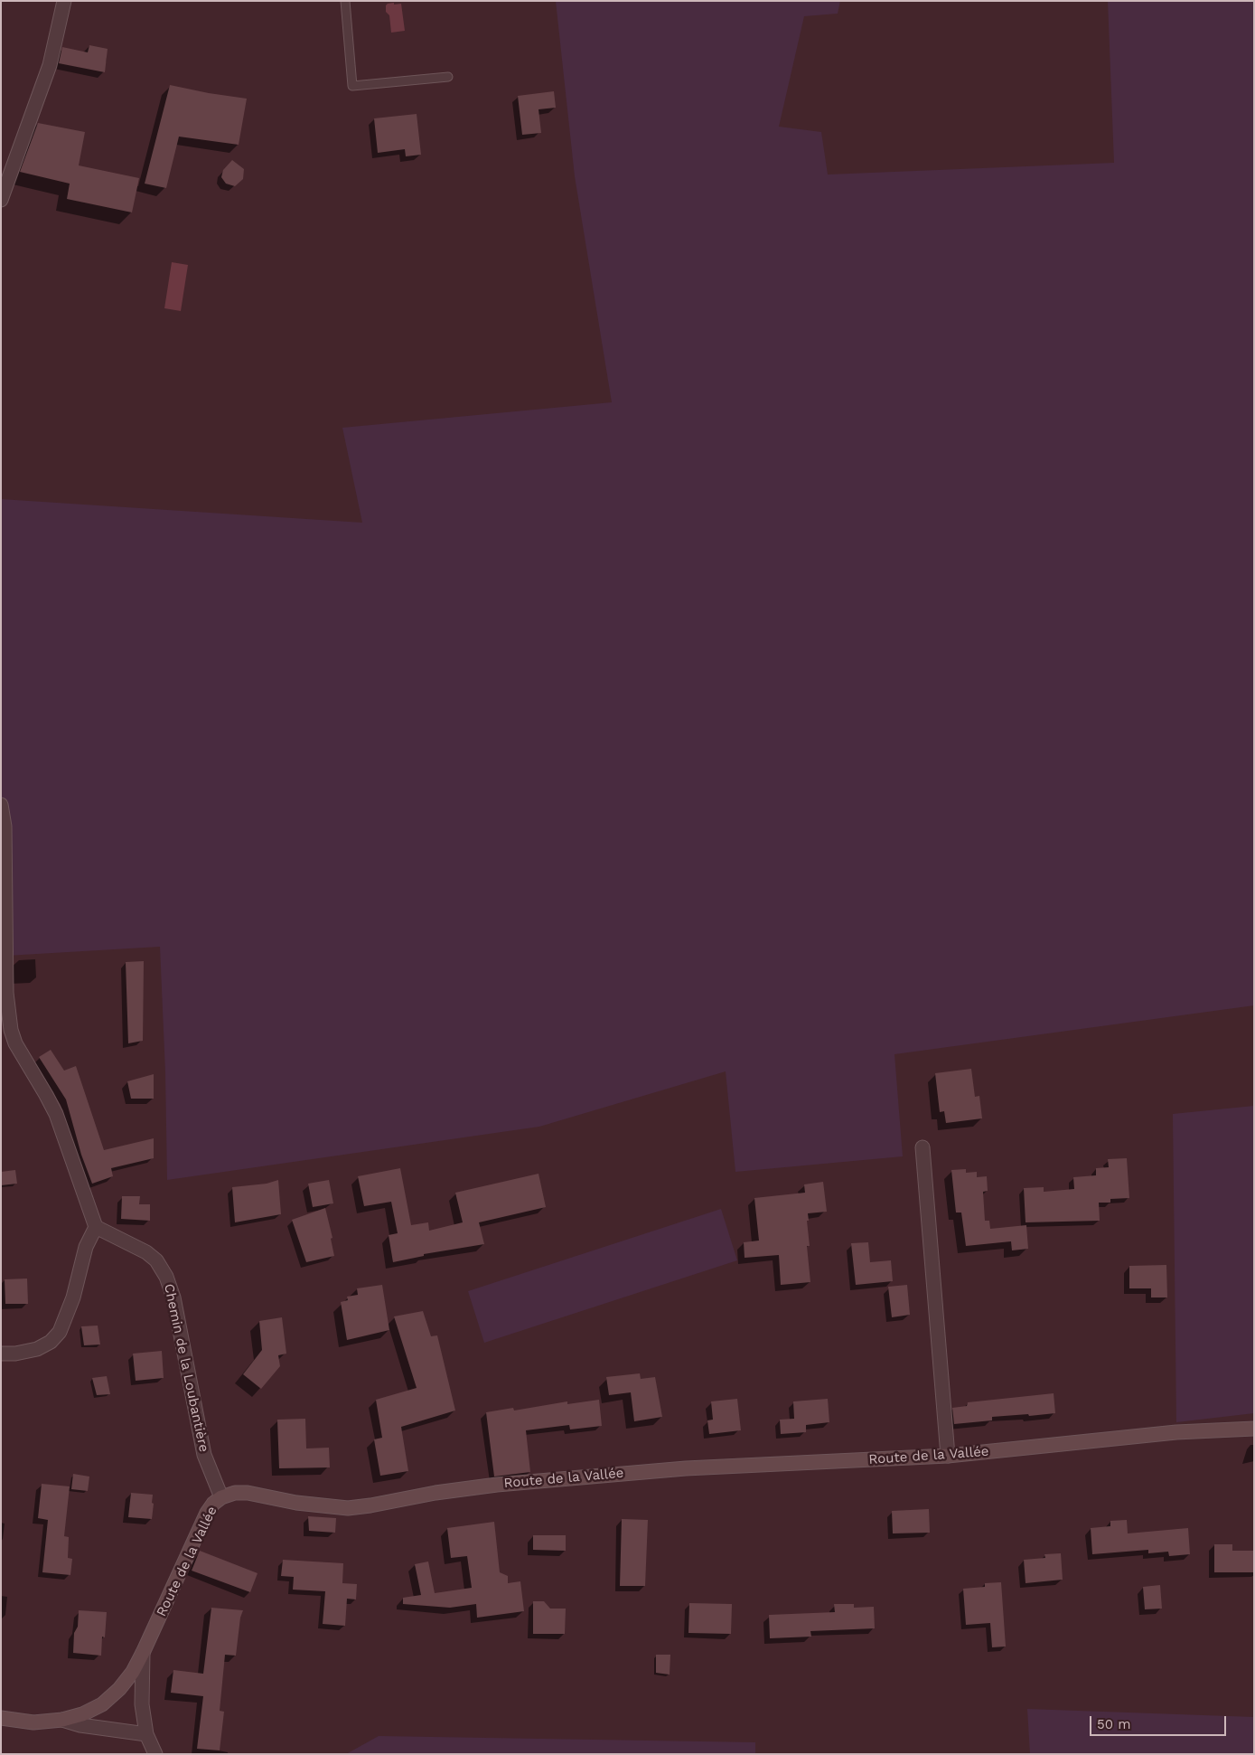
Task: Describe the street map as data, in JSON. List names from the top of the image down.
{
  "streets": {
    "street": ["Chemin de la Loubantière", "Route de la Vallée"]
  },
  "crossings": [
    ["Chemin de la Loubantière", "Route de la Vallée"]
  ],
  "scale_bar": "50 m"
}
